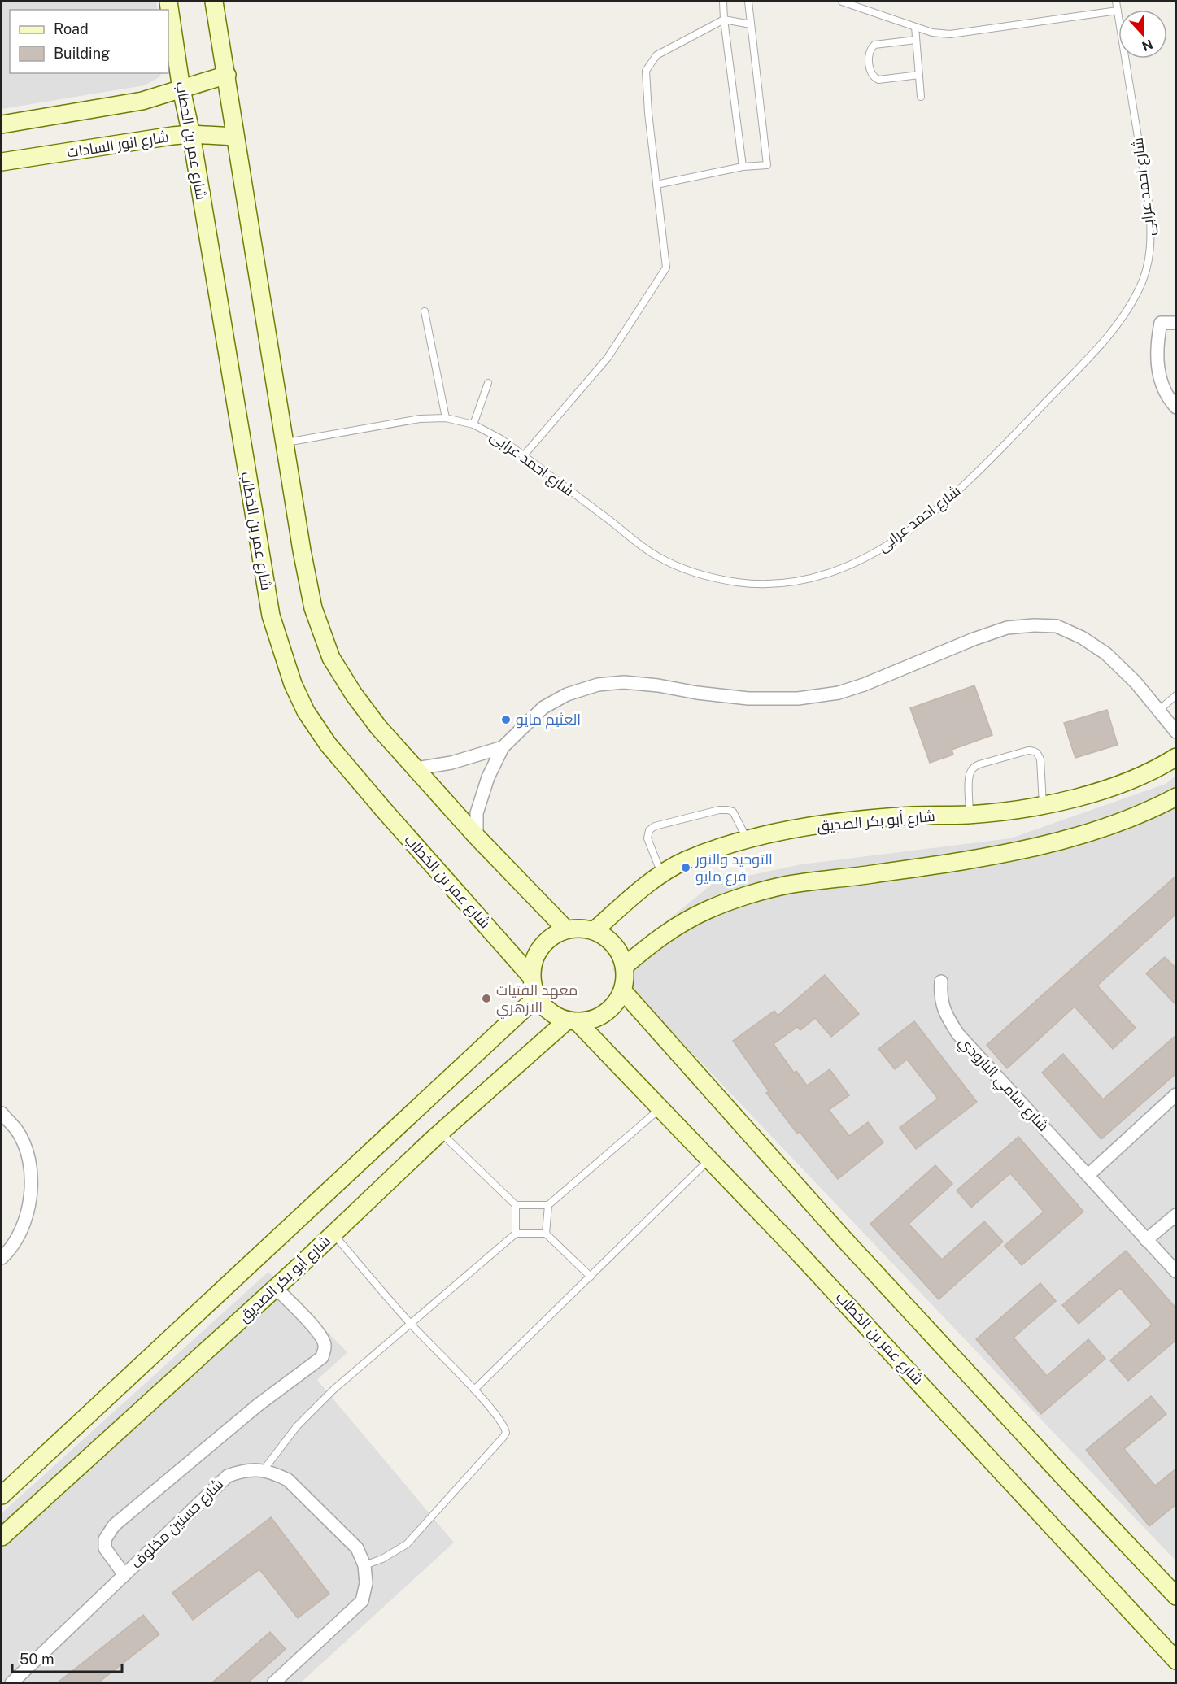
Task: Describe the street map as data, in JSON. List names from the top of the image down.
{
  "streets": {
    "street": [
      "شارع عمر بن الخطاب",
      "شارع انور السادات",
      "شارع أبو بكر الصديق",
      "شارع سامي البارودي",
      "شارع حسنين مخلوف"
    ],
    "lane": ["شارع احمد عرابى"]
  },
  "crossings": [
    ["شارع عمر بن الخطاب", "شارع انور السادات"],
    ["شارع عمر بن الخطاب", "شارع أبو بكر الصديق"]
  ],
  "places": ["العثيم مايو", "التوحيد والنور فرع مايو", "معهد الفتيات الازهري"],
  "legend": ["Road", "Building"],
  "scale_bar": "50 m",
  "north": "bottom"
}
